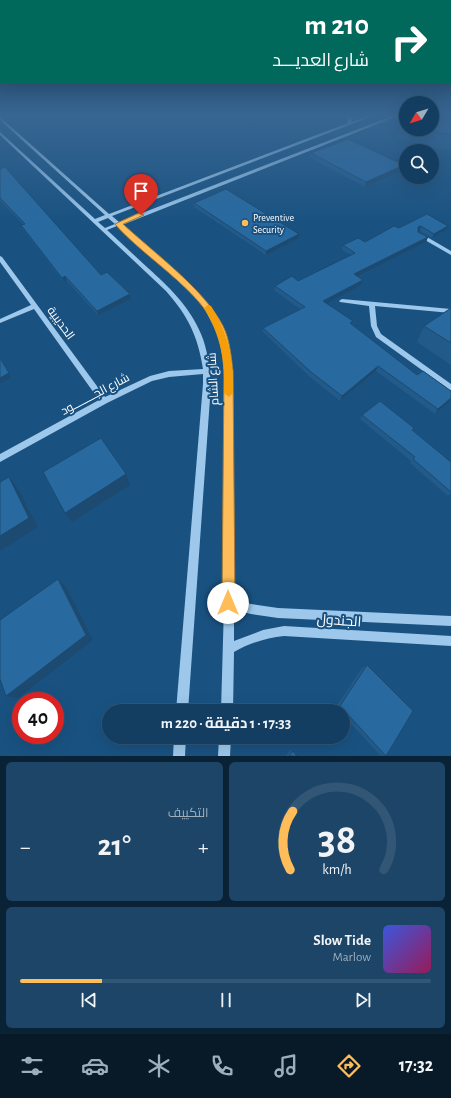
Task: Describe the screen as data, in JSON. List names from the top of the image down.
{
  "streets": {
    "street": [
      "الحديبية",
      "شارع الشام",
      "شارع الجــــــــود",
      "الجندول"
    ]
  },
  "crossings": [
    ["الحديبية", "شارع الجــــــــود"],
    ["شارع الشام", "شارع الجــــــــود"],
    ["شارع الشام", "الجندول"]
  ],
  "places": ["Preventive Security"],
  "north": "bottom left",
  "page": {
    "turn": ["210 m", "شارع العديـــد"],
    "limit": "40",
    "trip": "17:33 · 1 دقيقة · 220 m",
    "tile": "التكييف",
    "heat": ["−", "21°", "+"],
    "song": ["Slow Tide", "Marlow"],
    "tabs": "17:32",
    "gauge": ["38", "km/h"]
  }
}
